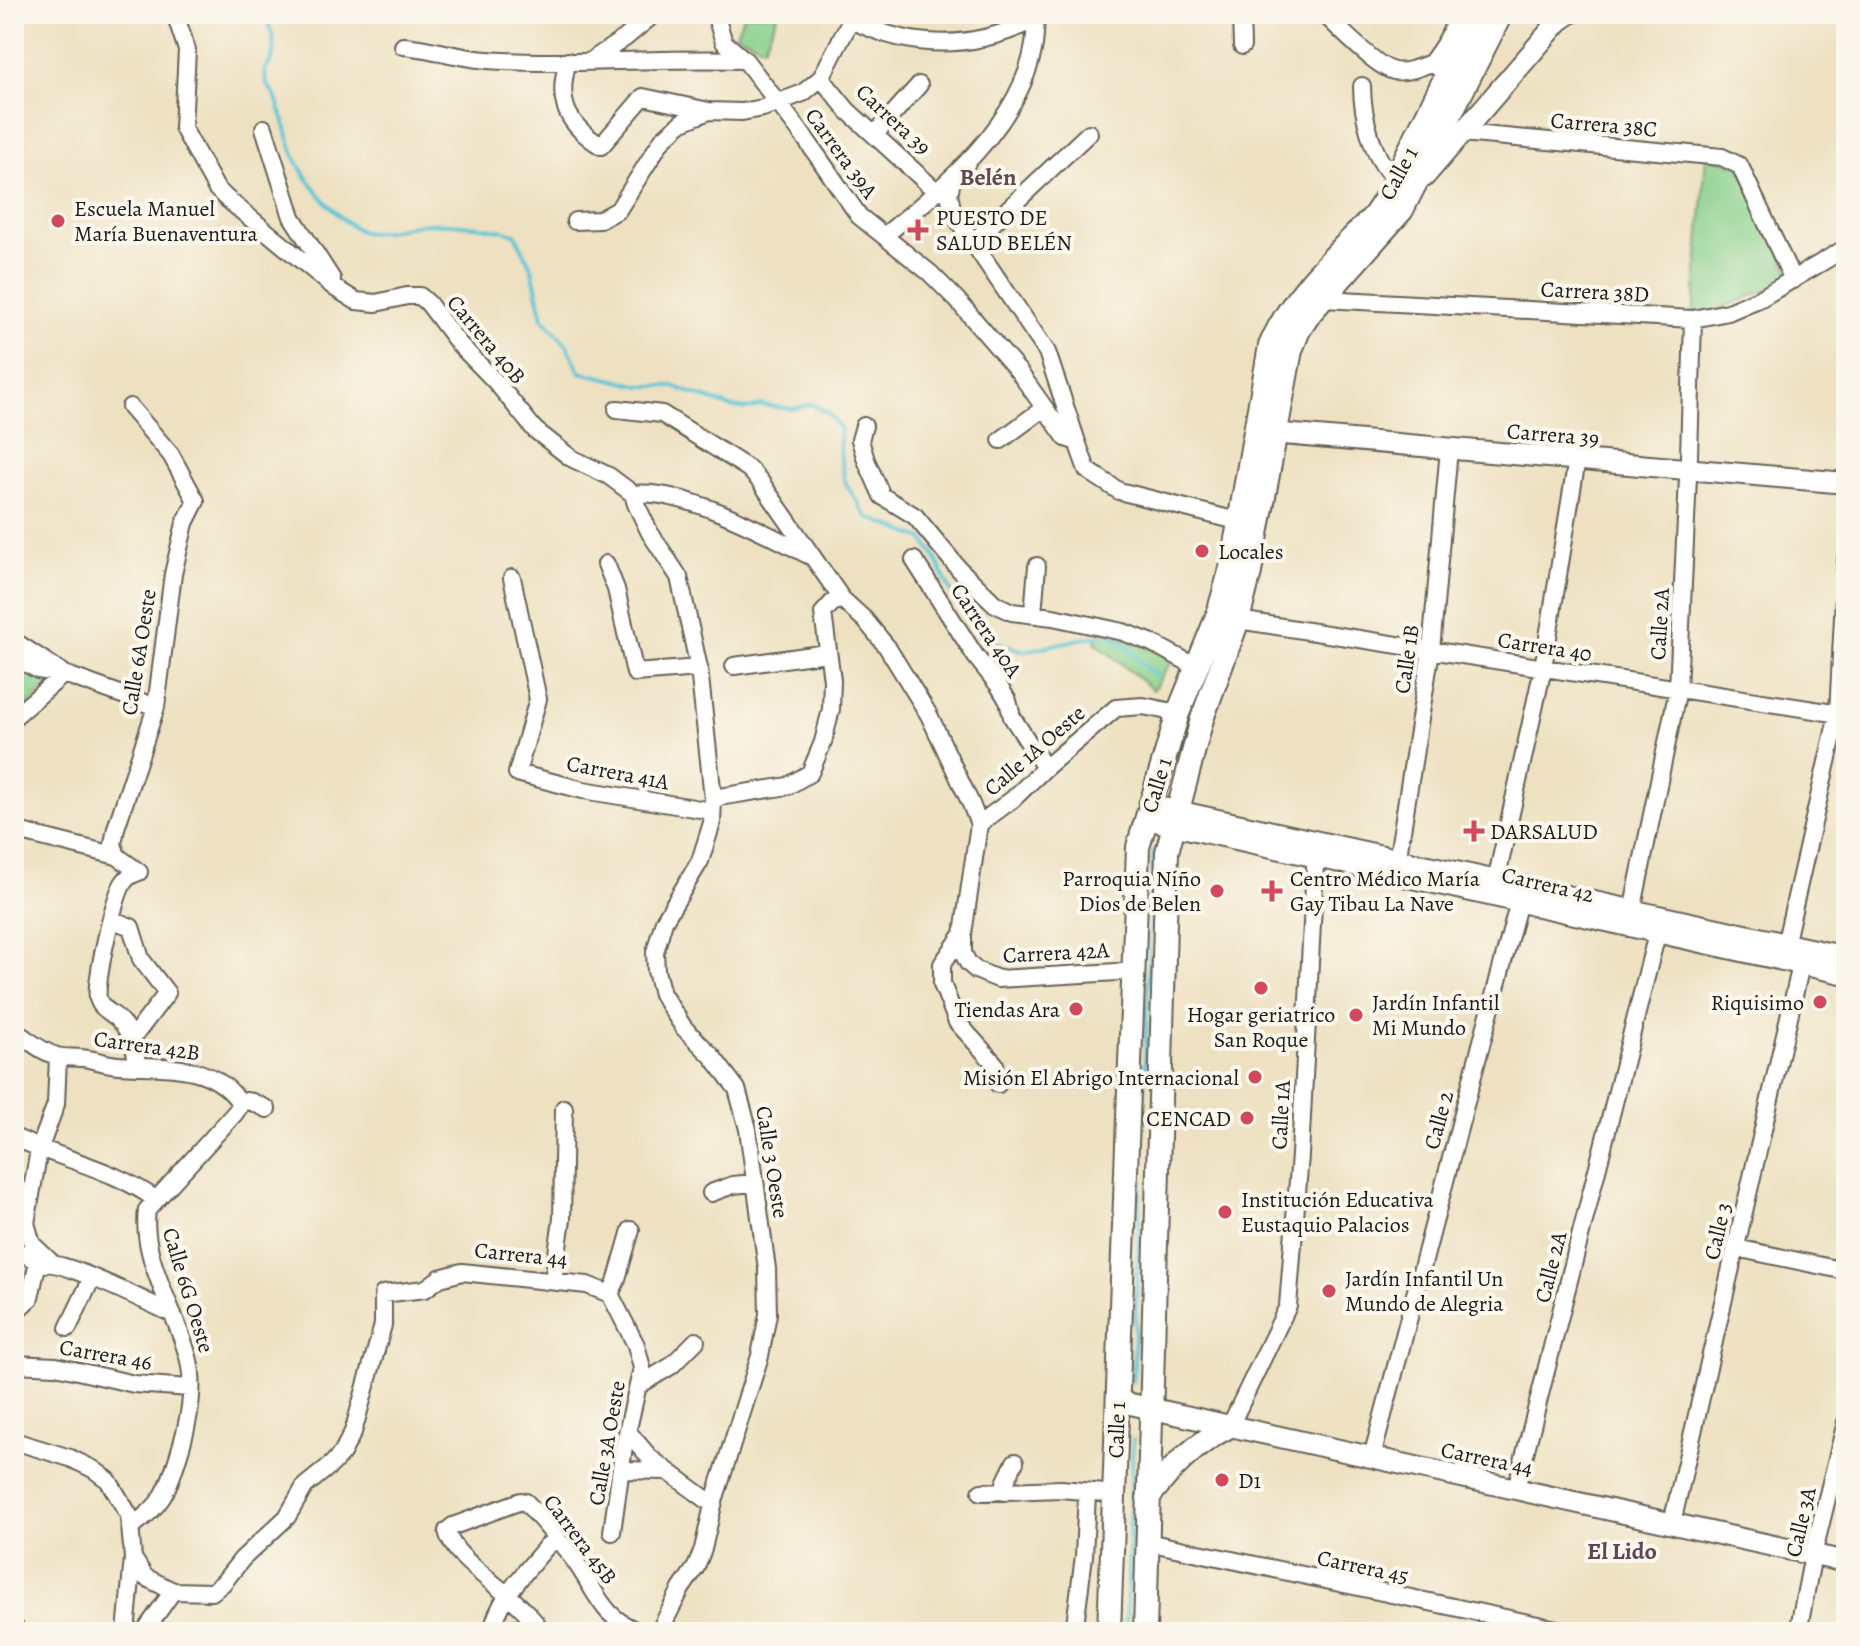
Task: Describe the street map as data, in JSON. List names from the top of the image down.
{
  "streets": {
    "main road": ["Calle 1"],
    "street": [
      "Carrera 39",
      "Carrera 38C",
      "Carrera 39A",
      "Carrera 38D",
      "Carrera 40B",
      "Calle 2A",
      "Carrera 40A",
      "Carrera 40",
      "Calle 6A Oeste",
      "Calle 1B",
      "Calle 1A Oeste",
      "Carrera 41A",
      "Carrera 42",
      "Carrera 42A",
      "Carrera 42B",
      "Calle 1A",
      "Calle 2",
      "Calle 3 Oeste",
      "Calle 3",
      "Carrera 44",
      "Calle 6G Oeste",
      "Carrera 46",
      "Calle 3A Oeste",
      "Calle 3A",
      "Carrera 45B",
      "Carrera 45"
    ]
  },
  "crossings": [
    ["Carrera 39", "Calle 1"],
    ["Carrera 39", "Calle 2A"],
    ["Carrera 39", "Calle 1B"],
    ["Carrera 38C", "Carrera 38D"],
    ["Carrera 39A", "Calle 1"],
    ["Calle 1", "Carrera 38D"],
    ["Calle 1", "Carrera 40"],
    ["Calle 1", "Calle 1A Oeste"],
    ["Calle 1", "Carrera 42"],
    ["Calle 1", "Carrera 42A"],
    ["Calle 1", "Carrera 44"],
    ["Calle 1", "Carrera 45"],
    ["Carrera 38D", "Calle 2A"],
    ["Carrera 40B", "Calle 1A Oeste"],
    ["Carrera 40B", "Carrera 41A"],
    ["Carrera 40B", "Calle 3 Oeste"],
    ["Calle 2A", "Carrera 40"],
    ["Calle 2A", "Carrera 42"],
    ["Calle 2A", "Carrera 44"],
    ["Carrera 40A", "Calle 1A Oeste"],
    ["Carrera 40", "Calle 1B"],
    ["Carrera 40", "Calle 3"],
    ["Calle 1B", "Carrera 42"],
    ["Calle 1A Oeste", "Carrera 42A"],
    ["Carrera 41A", "Calle 3 Oeste"],
    ["Carrera 42", "Calle 1A"],
    ["Carrera 42", "Calle 2"],
    ["Carrera 42", "Calle 3"],
    ["Carrera 42B", "Calle 6G Oeste"],
    ["Calle 1A", "Carrera 44"],
    ["Calle 2", "Carrera 44"],
    ["Calle 3", "Carrera 44"],
    ["Carrera 44", "Calle 3A Oeste"],
    ["Carrera 44", "Calle 3A"],
    ["Calle 6G Oeste", "Carrera 46"]
  ],
  "districts": ["Belén", "El Lido"],
  "places": {
    "other": [
      "Escuela Manuel María Buenaventura",
      "Locales",
      "Parroquia Niño Dios de Belen",
      "Hogar geriatrico San Roque",
      "Riquisimo",
      "Tiendas Ara",
      "Jardín Infantil Mi Mundo",
      "Misión El Abrigo Internacional",
      "CENCAD",
      "Institución Educativa Eustaquio Palacios",
      "Jardín Infantil Un Mundo de Alegria",
      "D1"
    ],
    "health": ["PUESTO DE SALUD BELÉN", "DARSALUD", "Centro Médico María Gay Tibau La Nave"]
  }
}
